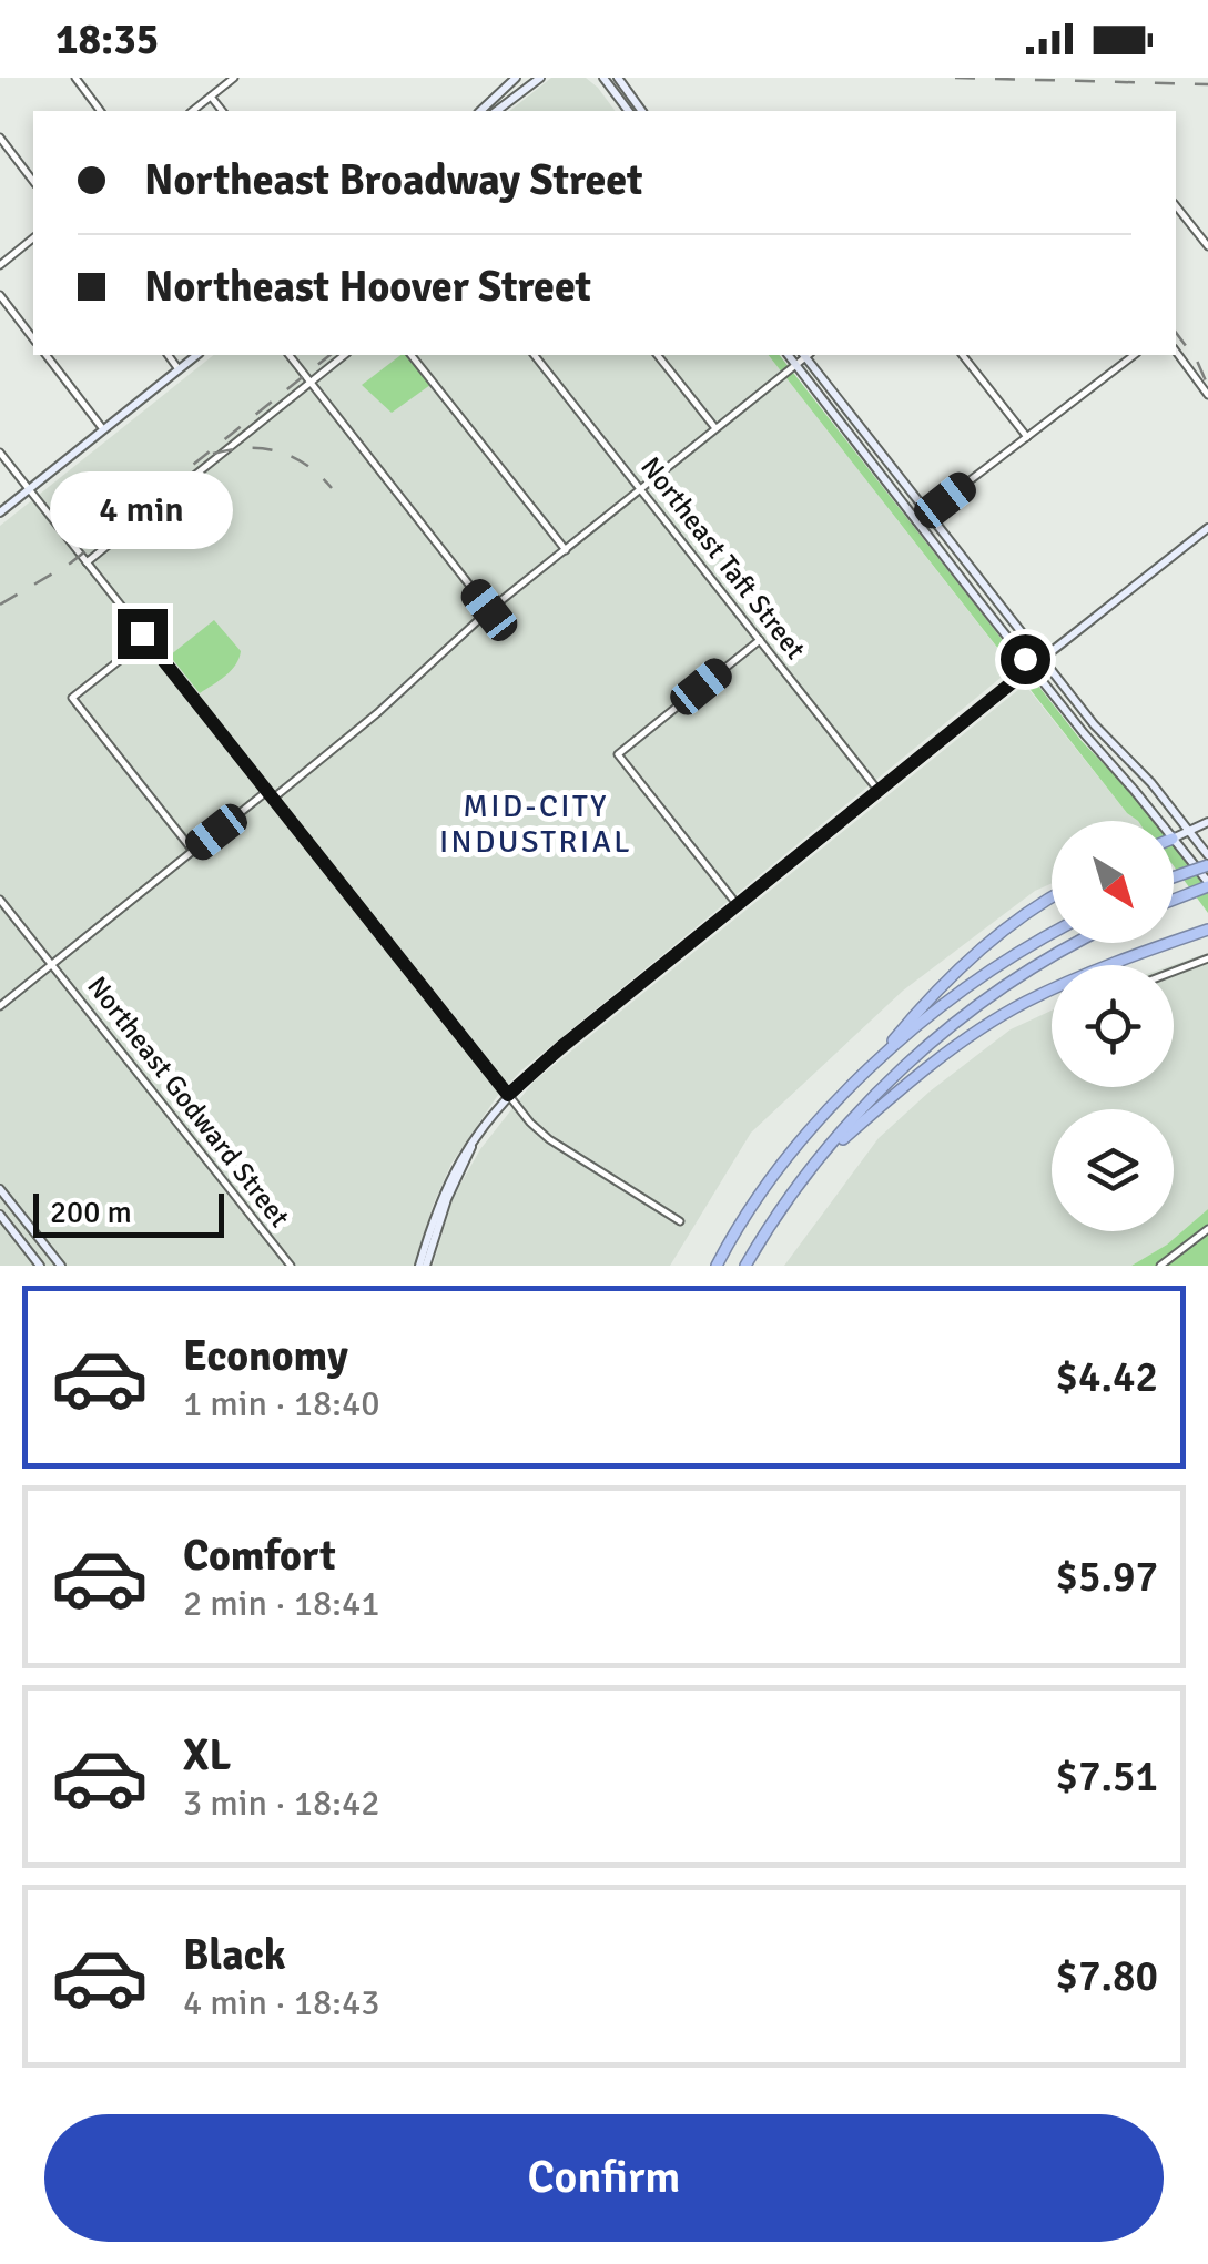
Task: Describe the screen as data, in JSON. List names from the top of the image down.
{
  "streets": {
    "street": ["Northeast Taft Street", "Northeast Godward Street"]
  },
  "districts": ["MID-CITY INDUSTRIAL"],
  "scale_bar": "200 m",
  "north": "bottom right",
  "page": {
    "status": "18:35",
    "banner": ["Northeast Broadway Street", "Northeast Hoover Street"],
    "bubble": "4 min",
    "scale": "200 m",
    "list": [
      {
        "name": "Economy",
        "note": "1 min · 18:40",
        "value": "$4.42"
      },
      {
        "name": "Comfort",
        "note": "2 min · 18:41",
        "value": "$5.97"
      },
      {
        "name": "XL",
        "note": "3 min · 18:42",
        "value": "$7.51"
      },
      {
        "name": "Black",
        "note": "4 min · 18:43",
        "value": "$7.80"
      }
    ],
    "buttons": "Confirm"
  }
}
